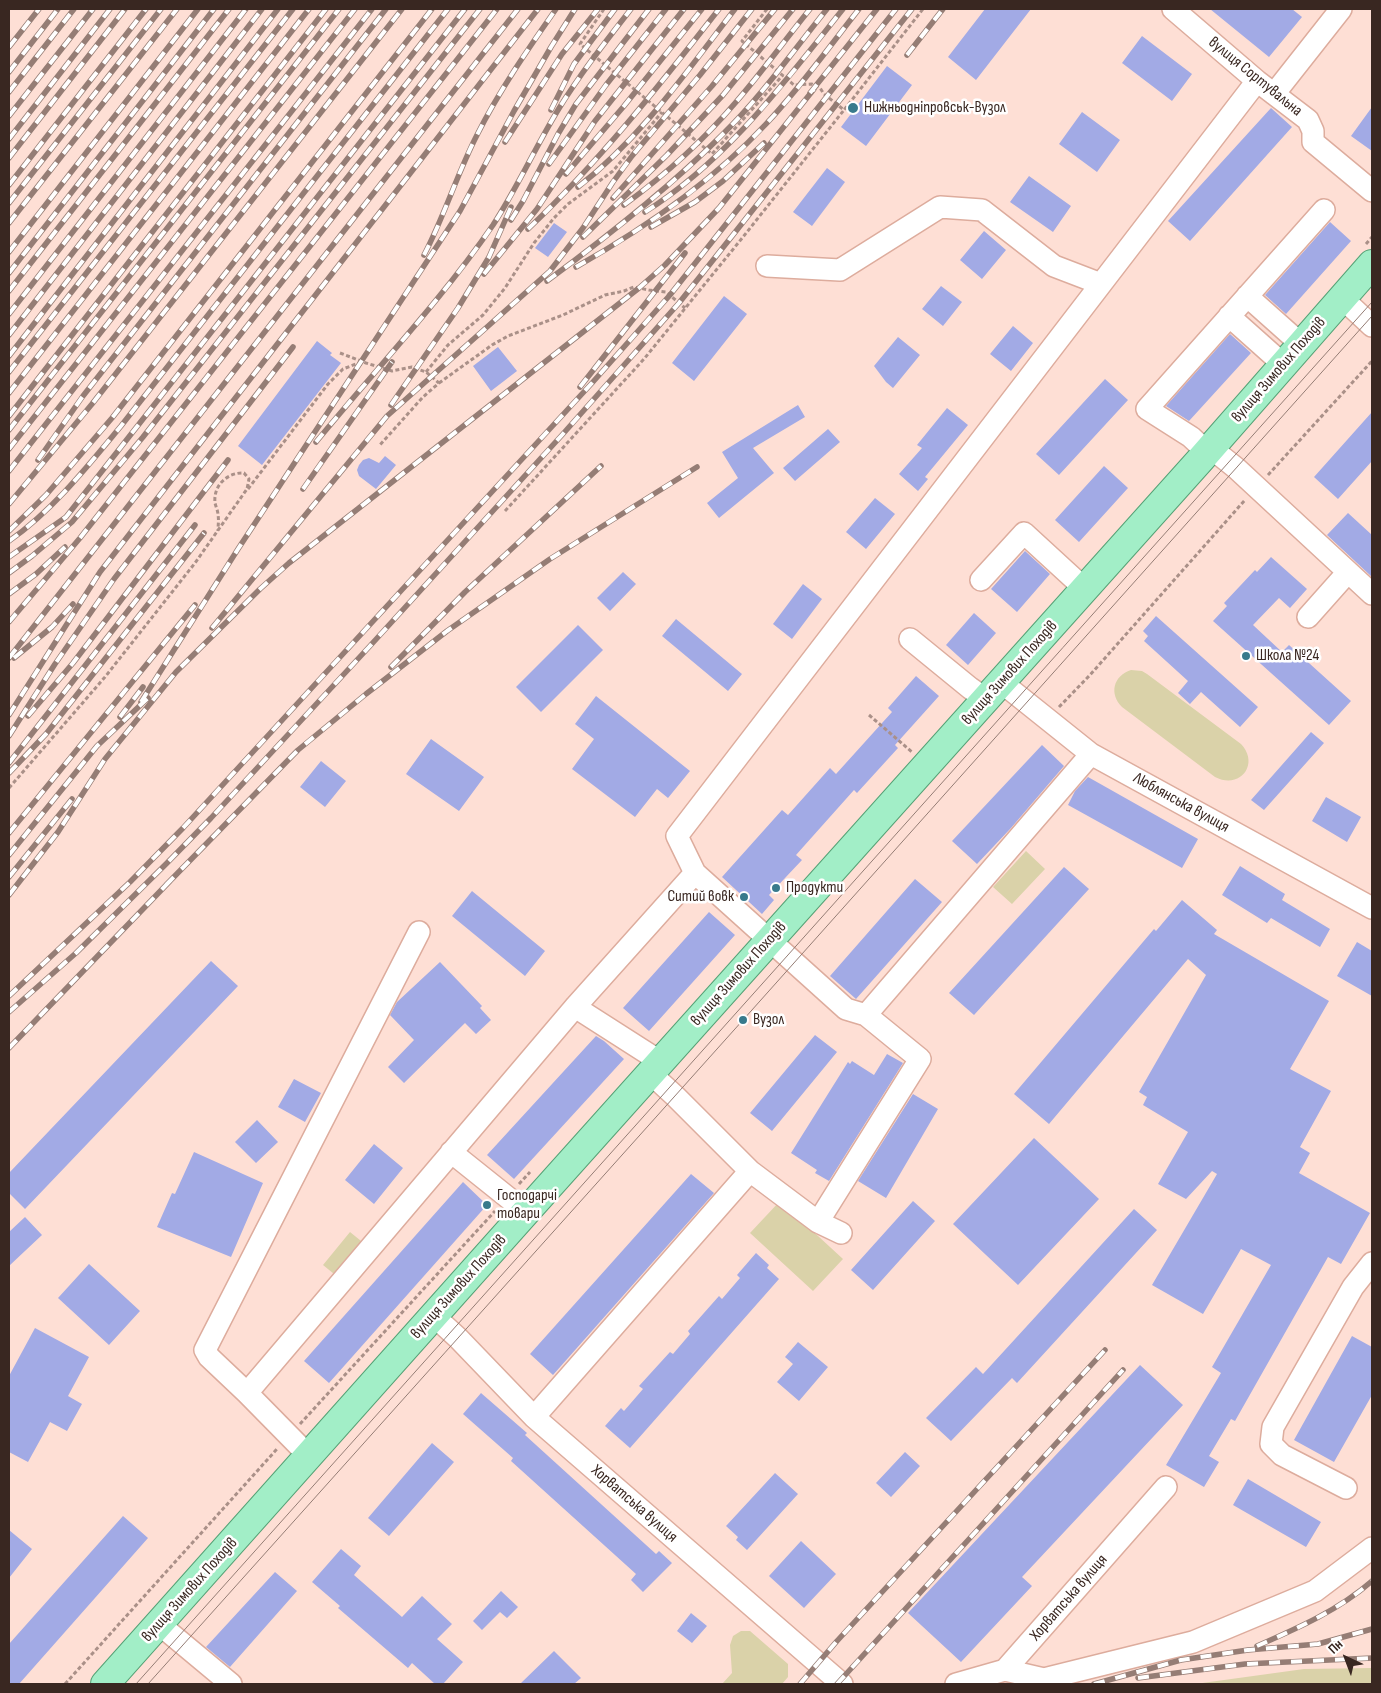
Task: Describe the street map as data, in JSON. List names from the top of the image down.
{
  "streets": {
    "main road": ["вулиця Зимових Походів"],
    "street": ["вулиця Сортувальна", "Люблянська вулиця", "Хорватська вулиця"]
  },
  "crossings": [
    ["вулиця Зимових Походів", "Люблянська вулиця"],
    ["вулиця Зимових Походів", "Хорватська вулиця"]
  ],
  "places": [
    "Нижньодніпровськ-Вузол",
    "Школа №24",
    "Продукти",
    "Ситий вовк",
    "Вузол",
    "Господарчі товари"
  ],
  "north": "top left"
}
